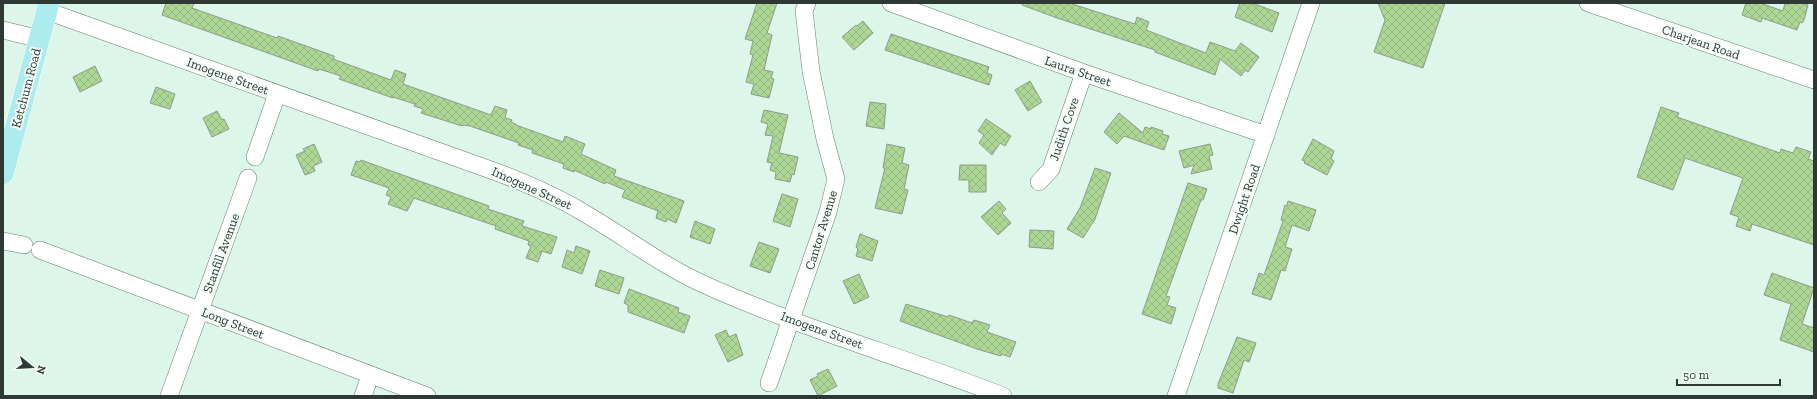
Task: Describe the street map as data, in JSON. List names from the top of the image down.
{
  "streets": {
    "main road": ["Ketchum Road"],
    "street": [
      "Charjean Road",
      "Laura Street",
      "Imogene Street",
      "Judith Cove",
      "Dwight Road",
      "Cantor Avenue",
      "Stanfill Avenue",
      "Long Street"
    ]
  },
  "crossings": [
    ["Laura Street", "Judith Cove"],
    ["Laura Street", "Dwight Road"],
    ["Imogene Street", "Ketchum Road"],
    ["Imogene Street", "Cantor Avenue"],
    ["Stanfill Avenue", "Long Street"]
  ],
  "scale_bar": "50 m",
  "north": "right"
}
